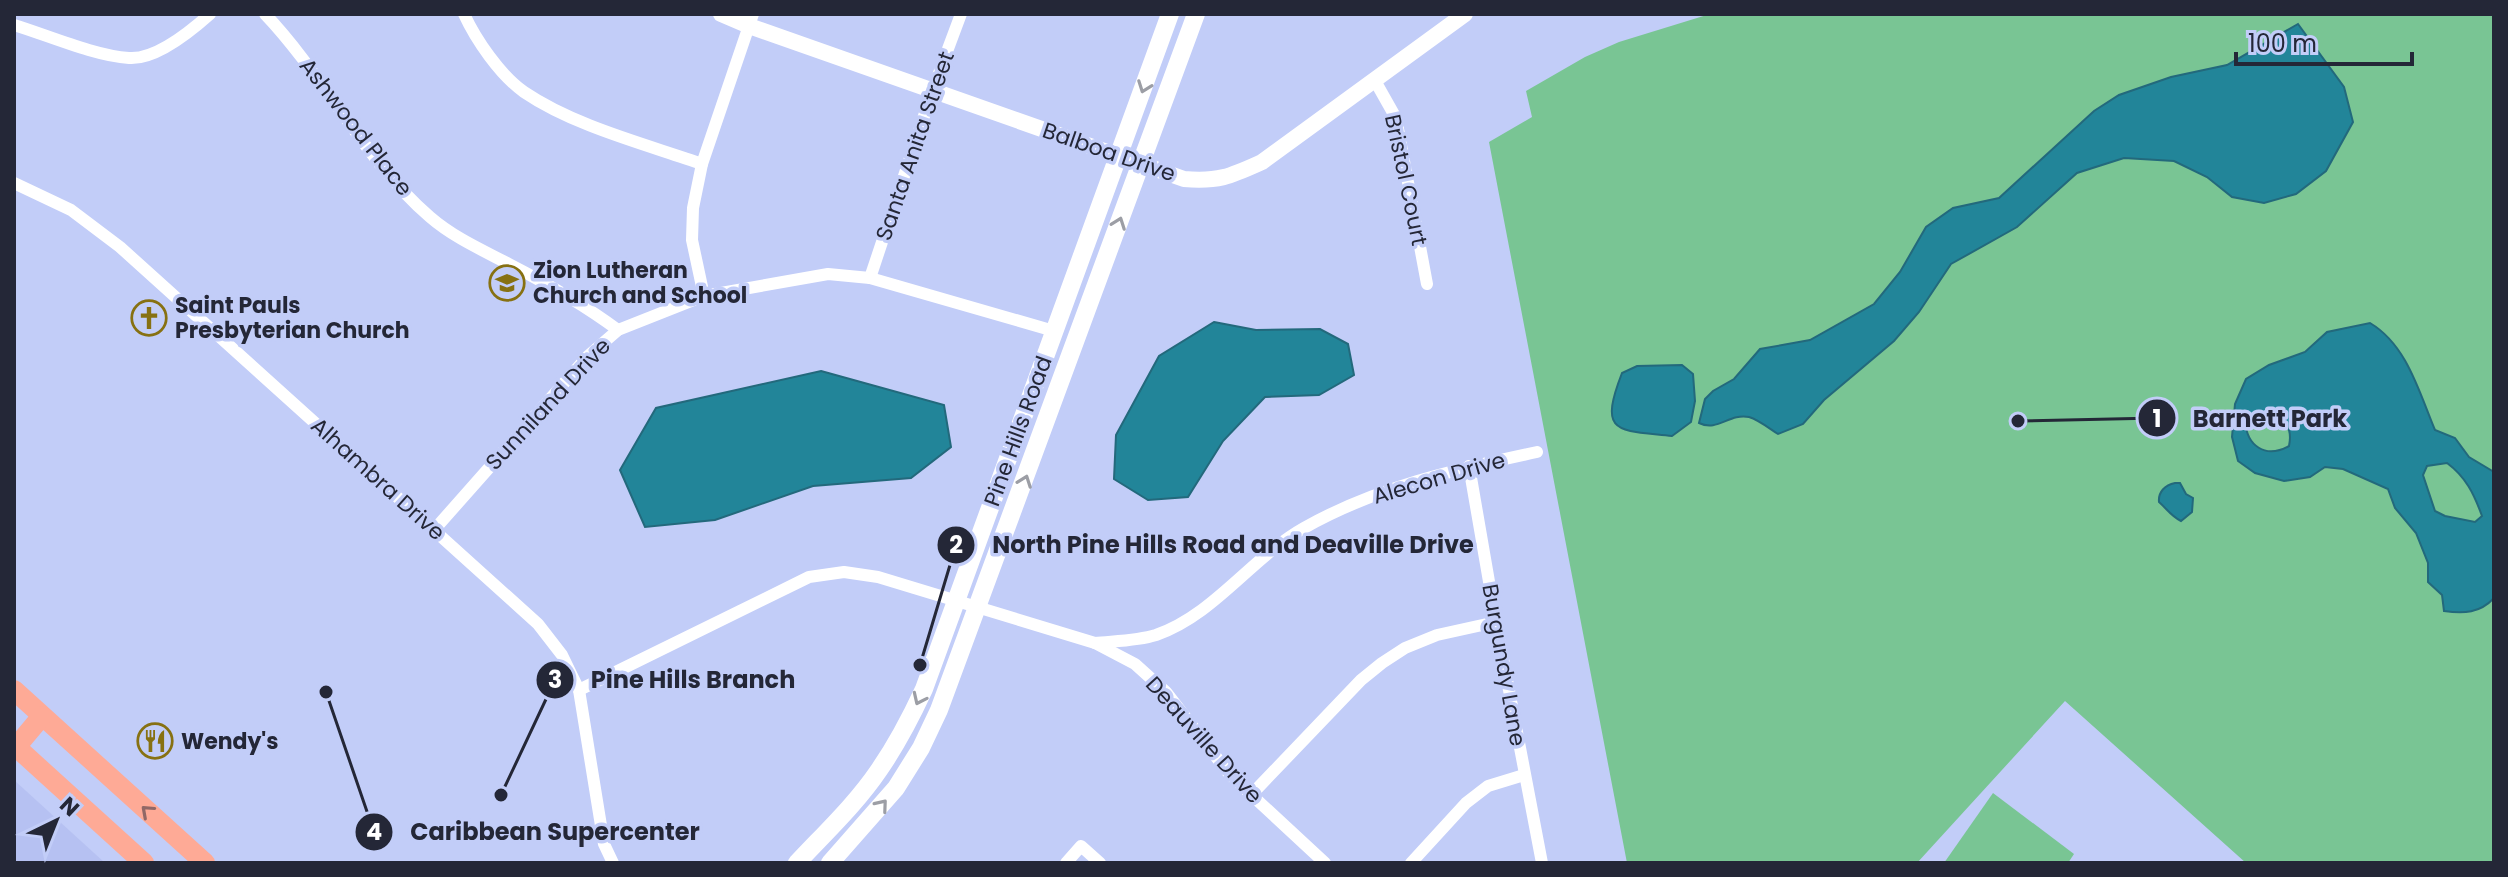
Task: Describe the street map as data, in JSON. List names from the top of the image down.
{
  "streets": {
    "main road": ["Pine Hills Road"],
    "street": [
      "Ashwood Place",
      "Santa Anita Street",
      "Balboa Drive",
      "Bristol Court",
      "Sunniland Drive",
      "Alecon Drive",
      "Alhambra Drive",
      "Burgundy Lane",
      "Deauville Drive"
    ]
  },
  "crossings": [
    ["Ashwood Place", "Sunniland Drive"],
    ["Santa Anita Street", "Balboa Drive"],
    ["Santa Anita Street", "Sunniland Drive"],
    ["Balboa Drive", "Bristol Court"],
    ["Balboa Drive", "Pine Hills Road"],
    ["Sunniland Drive", "Pine Hills Road"],
    ["Sunniland Drive", "Alhambra Drive"],
    ["Pine Hills Road", "Deauville Drive"],
    ["Alecon Drive", "Burgundy Lane"],
    ["Alecon Drive", "Deauville Drive"],
    ["Alhambra Drive", "Deauville Drive"]
  ],
  "places": {
    "school or university": ["Zion Lutheran Church and School"],
    "church": ["Saint Pauls Presbyterian Church"],
    "other": [
      "Barnett Park",
      "North Pine Hills Road and Deaville Drive",
      "Caribbean Supercenter",
      "Pine Hills Branch"
    ],
    "restaurant": ["Wendy's"]
  },
  "scale_bar": "100 m",
  "north": "top right"
}
